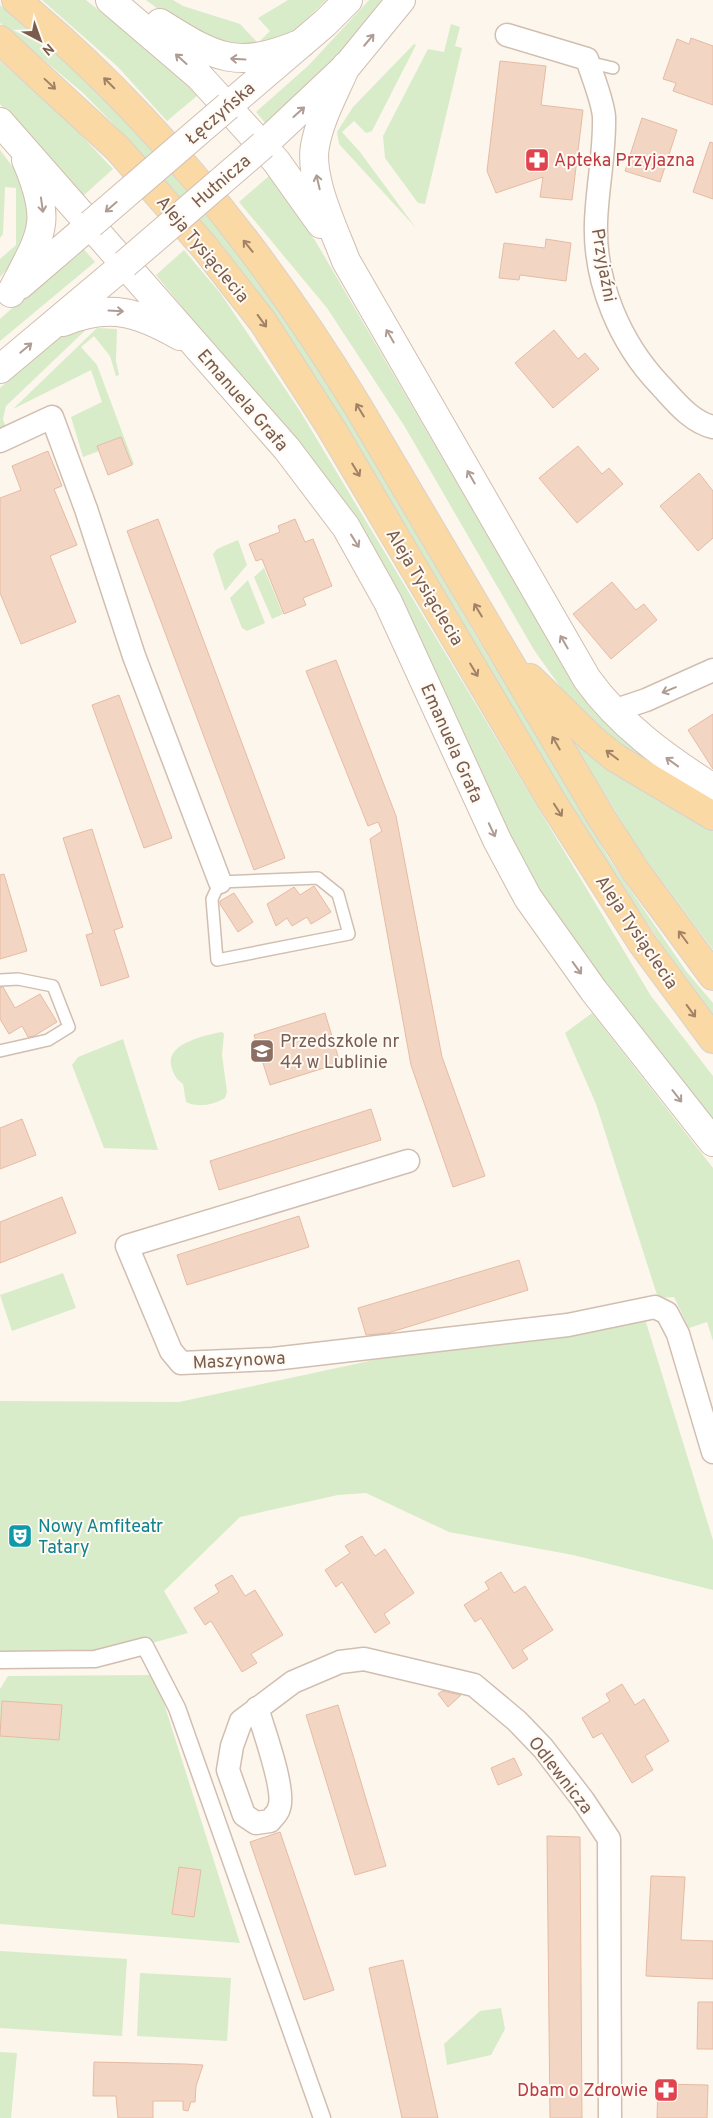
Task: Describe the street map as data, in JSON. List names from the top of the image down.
{
  "streets": {
    "main road": ["Aleja Tysiąclecia"],
    "street": [
      "Łęczyńska",
      "Hutnicza",
      "Przyjaźni",
      "Emanuela Grafa",
      "Maszynowa",
      "Odlewnicza"
    ]
  },
  "crossings": [
    ["Hutnicza", "Emanuela Grafa"]
  ],
  "one_way": ["Łęczyńska", "Hutnicza"],
  "places": {
    "pharmacy": ["Apteka Przyjazna", "Dbam o Zdrowie"],
    "school or university": ["Przedszkole nr 44 w Lublinie"],
    "theatre": ["Nowy Amfiteatr Tatary"]
  },
  "north": "bottom right"
}
